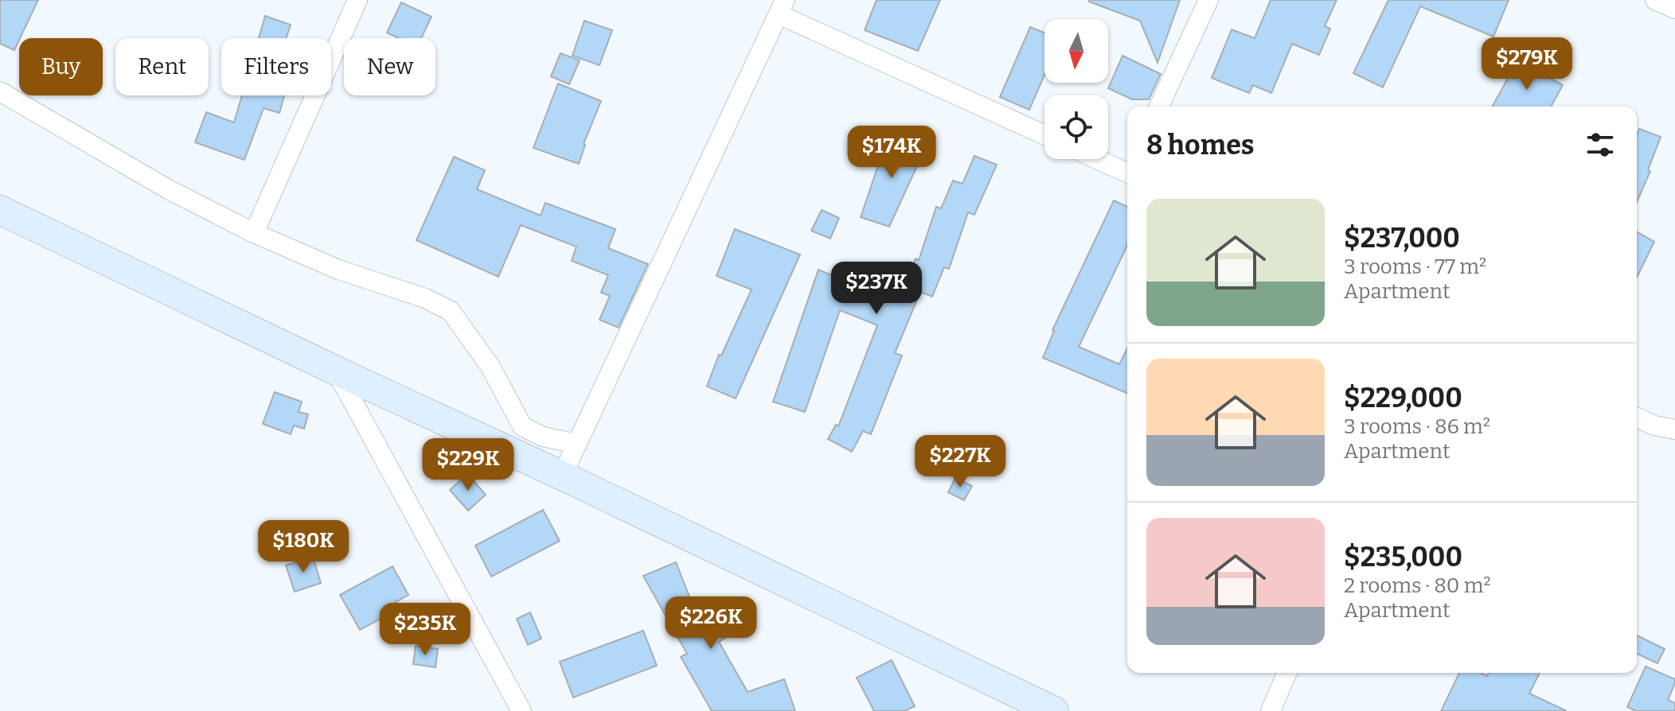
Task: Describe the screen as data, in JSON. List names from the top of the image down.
{
  "north": "bottom",
  "page": {
    "price": [
      "$279K",
      "$174K",
      "$237K",
      "$227K",
      "$229K",
      "$180K",
      "$226K",
      "$235K"
    ],
    "chip": [
      "Buy",
      "Rent",
      "Filters",
      "New"
    ],
    "heading": "8 homes",
    "list": [
      {
        "name": "$237,000",
        "note": "3 rooms · 77 m² · Apartment"
      },
      {
        "name": "$229,000",
        "note": "3 rooms · 86 m² · Apartment"
      },
      {
        "name": "$235,000",
        "note": "2 rooms · 80 m² · Apartment"
      }
    ]
  }
}
